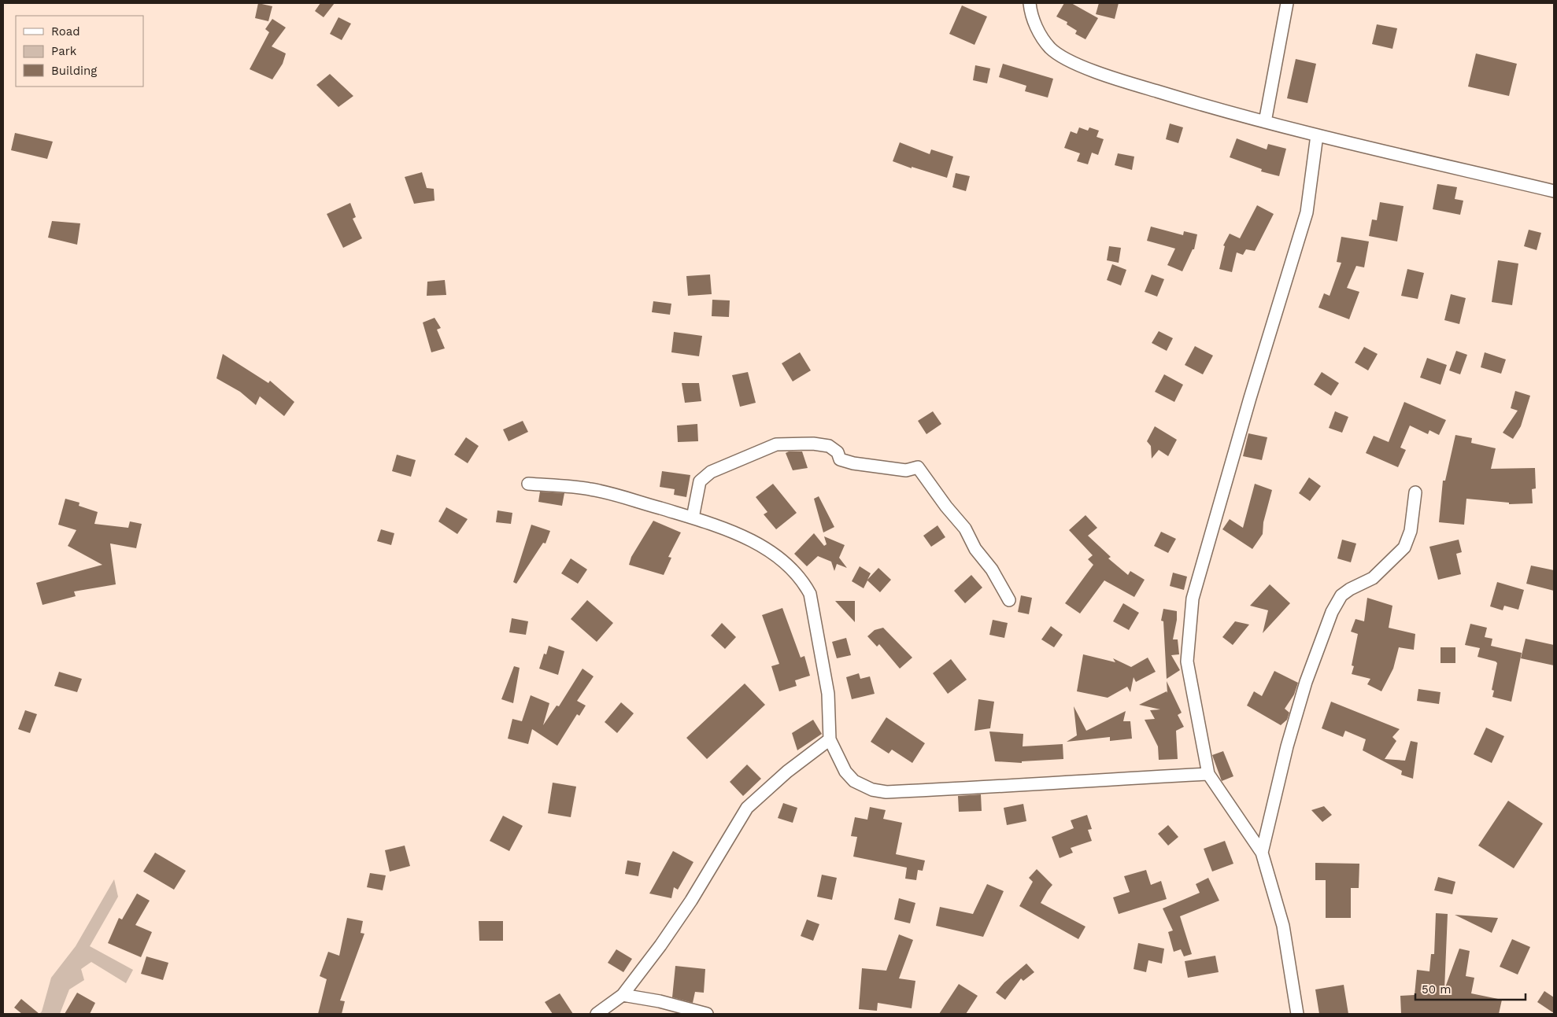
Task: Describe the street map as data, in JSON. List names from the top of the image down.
{
  "legend": ["Road", "Park", "Building"],
  "scale_bar": "50 m"
}
